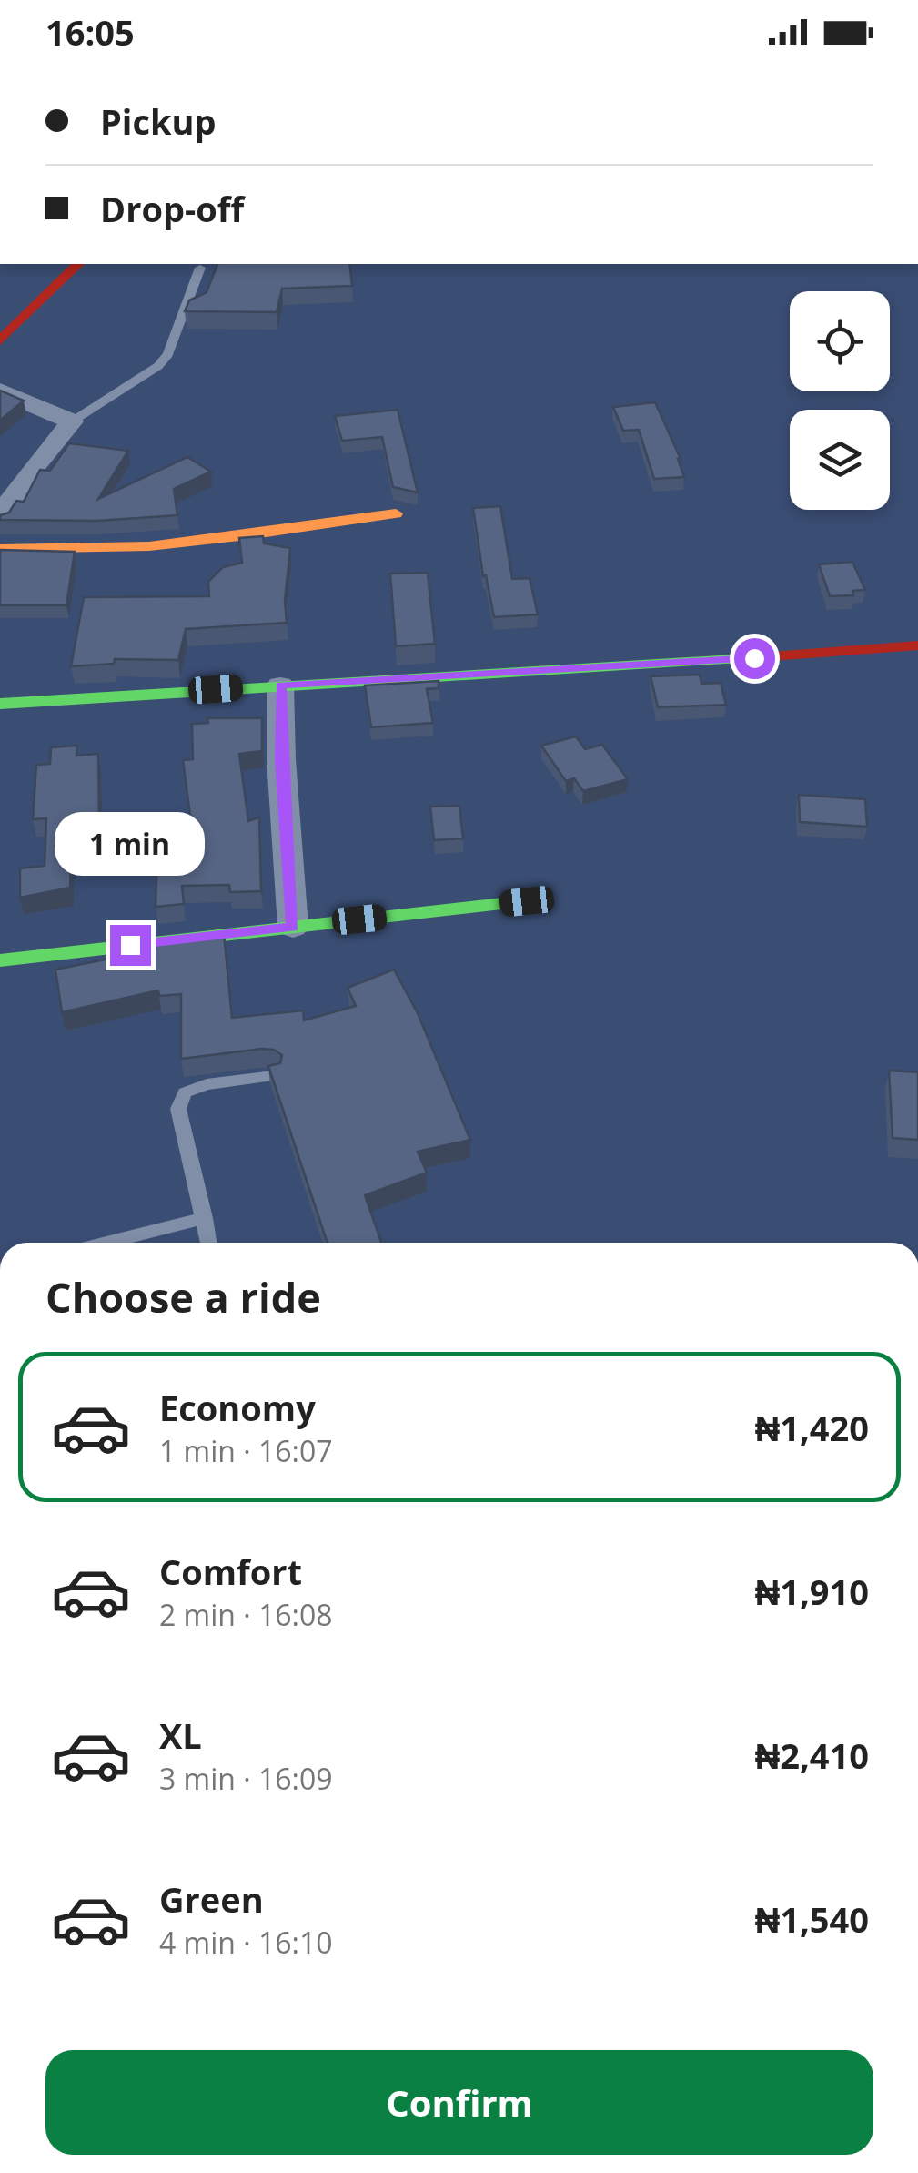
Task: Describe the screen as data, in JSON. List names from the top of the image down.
{
  "page": {
    "status": "16:05",
    "banner": ["Pickup", "Drop-off"],
    "bubble": "1 min",
    "heading": "Choose a ride",
    "list": [
      {
        "name": "Economy",
        "note": "1 min · 16:07",
        "value": "₦1,420"
      },
      {
        "name": "Comfort",
        "note": "2 min · 16:08",
        "value": "₦1,910"
      },
      {
        "name": "XL",
        "note": "3 min · 16:09",
        "value": "₦2,410"
      },
      {
        "name": "Green",
        "note": "4 min · 16:10",
        "value": "₦1,540"
      }
    ],
    "buttons": "Confirm"
  }
}
